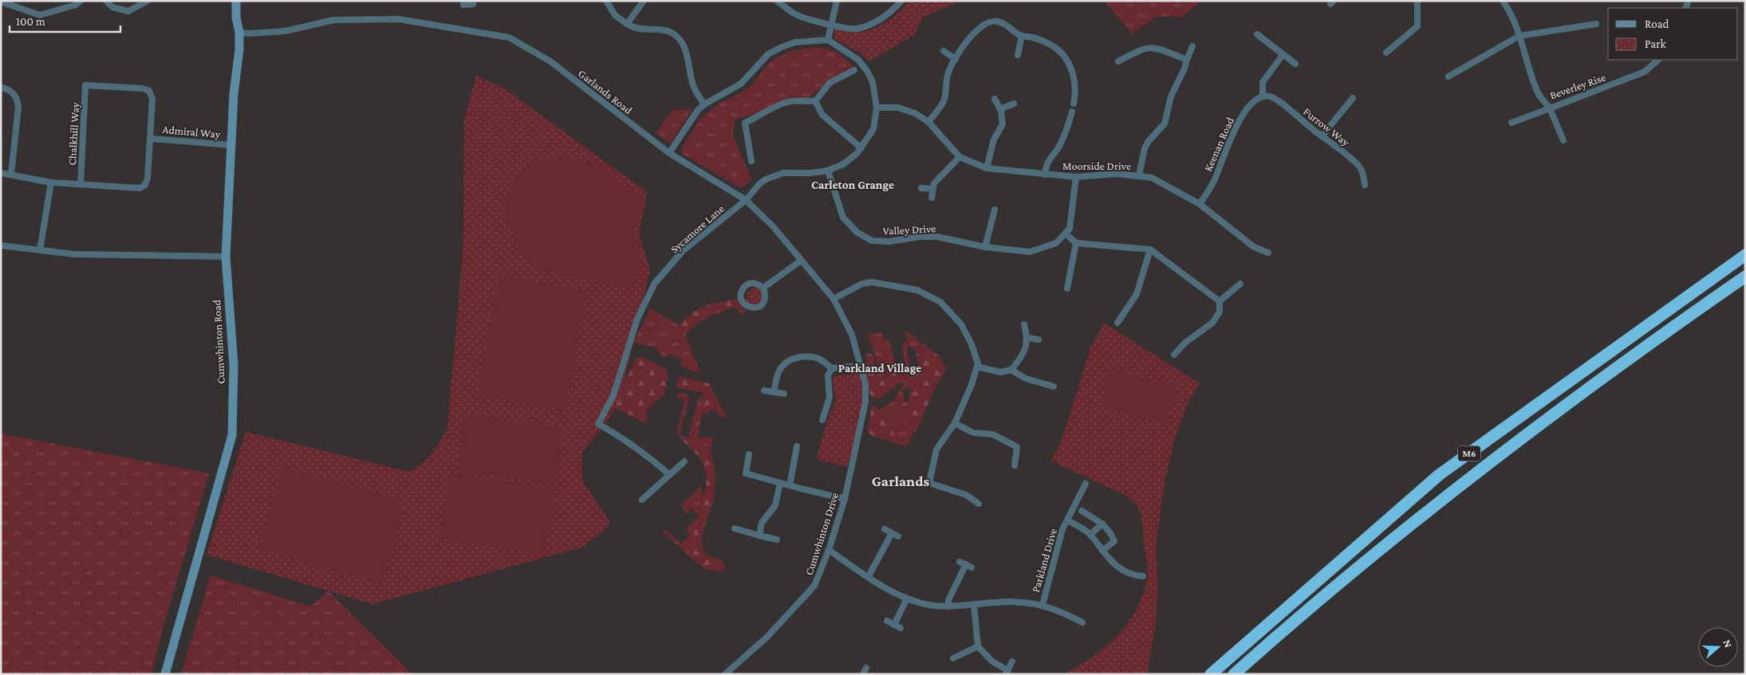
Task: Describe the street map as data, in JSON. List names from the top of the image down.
{
  "streets": {
    "highway": ["M6"],
    "street": [
      "Beverley Rise",
      "Garlands Road",
      "Furrow Way",
      "Admiral Way",
      "Chalkhill Way",
      "Keenan Road",
      "Moorside Drive",
      "Sycamore Lane",
      "Valley Drive",
      "Cumwhinton Road",
      "Cumwhinton Drive",
      "Parkland Drive"
    ]
  },
  "crossings": [
    ["Garlands Road", "Sycamore Lane"],
    ["Garlands Road", "Cumwhinton Road"],
    ["Garlands Road", "Cumwhinton Drive"],
    ["Furrow Way", "Keenan Road"],
    ["Admiral Way", "Chalkhill Way"],
    ["Admiral Way", "Cumwhinton Road"],
    ["Keenan Road", "Moorside Drive"],
    ["Sycamore Lane", "Valley Drive"]
  ],
  "districts": ["Carleton Grange", "Parkland Village", "Garlands"],
  "legend": ["Road", "Park"],
  "scale_bar": "100 m",
  "north": "right"
}
